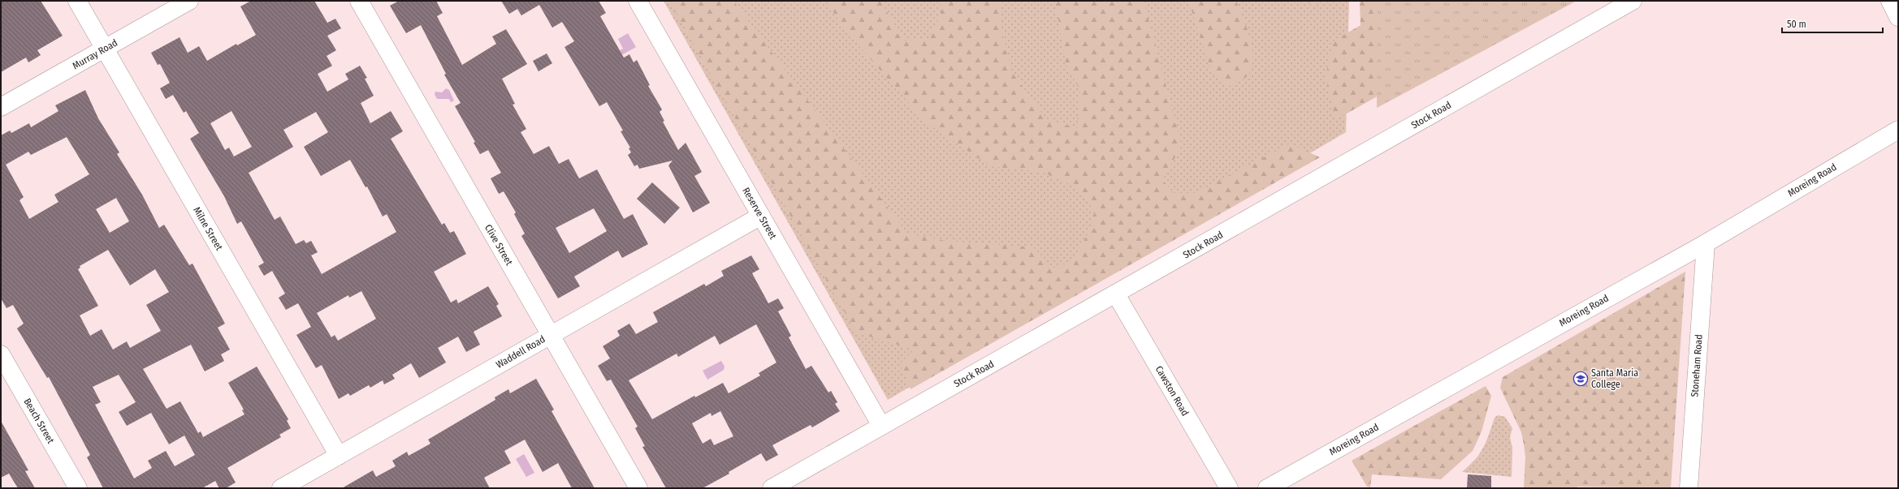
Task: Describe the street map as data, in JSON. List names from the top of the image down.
{
  "streets": {
    "street": [
      "Murray Road",
      "Stock Road",
      "Moreing Road",
      "Reserve Street",
      "Milne Street",
      "Clive Street",
      "Waddell Road",
      "Stoneham Road",
      "Cawston Road",
      "Beach Street"
    ]
  },
  "crossings": [
    ["Murray Road", "Milne Street"],
    ["Stock Road", "Reserve Street"],
    ["Stock Road", "Cawston Road"],
    ["Moreing Road", "Stoneham Road"],
    ["Reserve Street", "Waddell Road"],
    ["Milne Street", "Waddell Road"],
    ["Clive Street", "Waddell Road"]
  ],
  "places": {
    "school or university": ["Santa Maria College"]
  },
  "scale_bar": "50 m"
}
